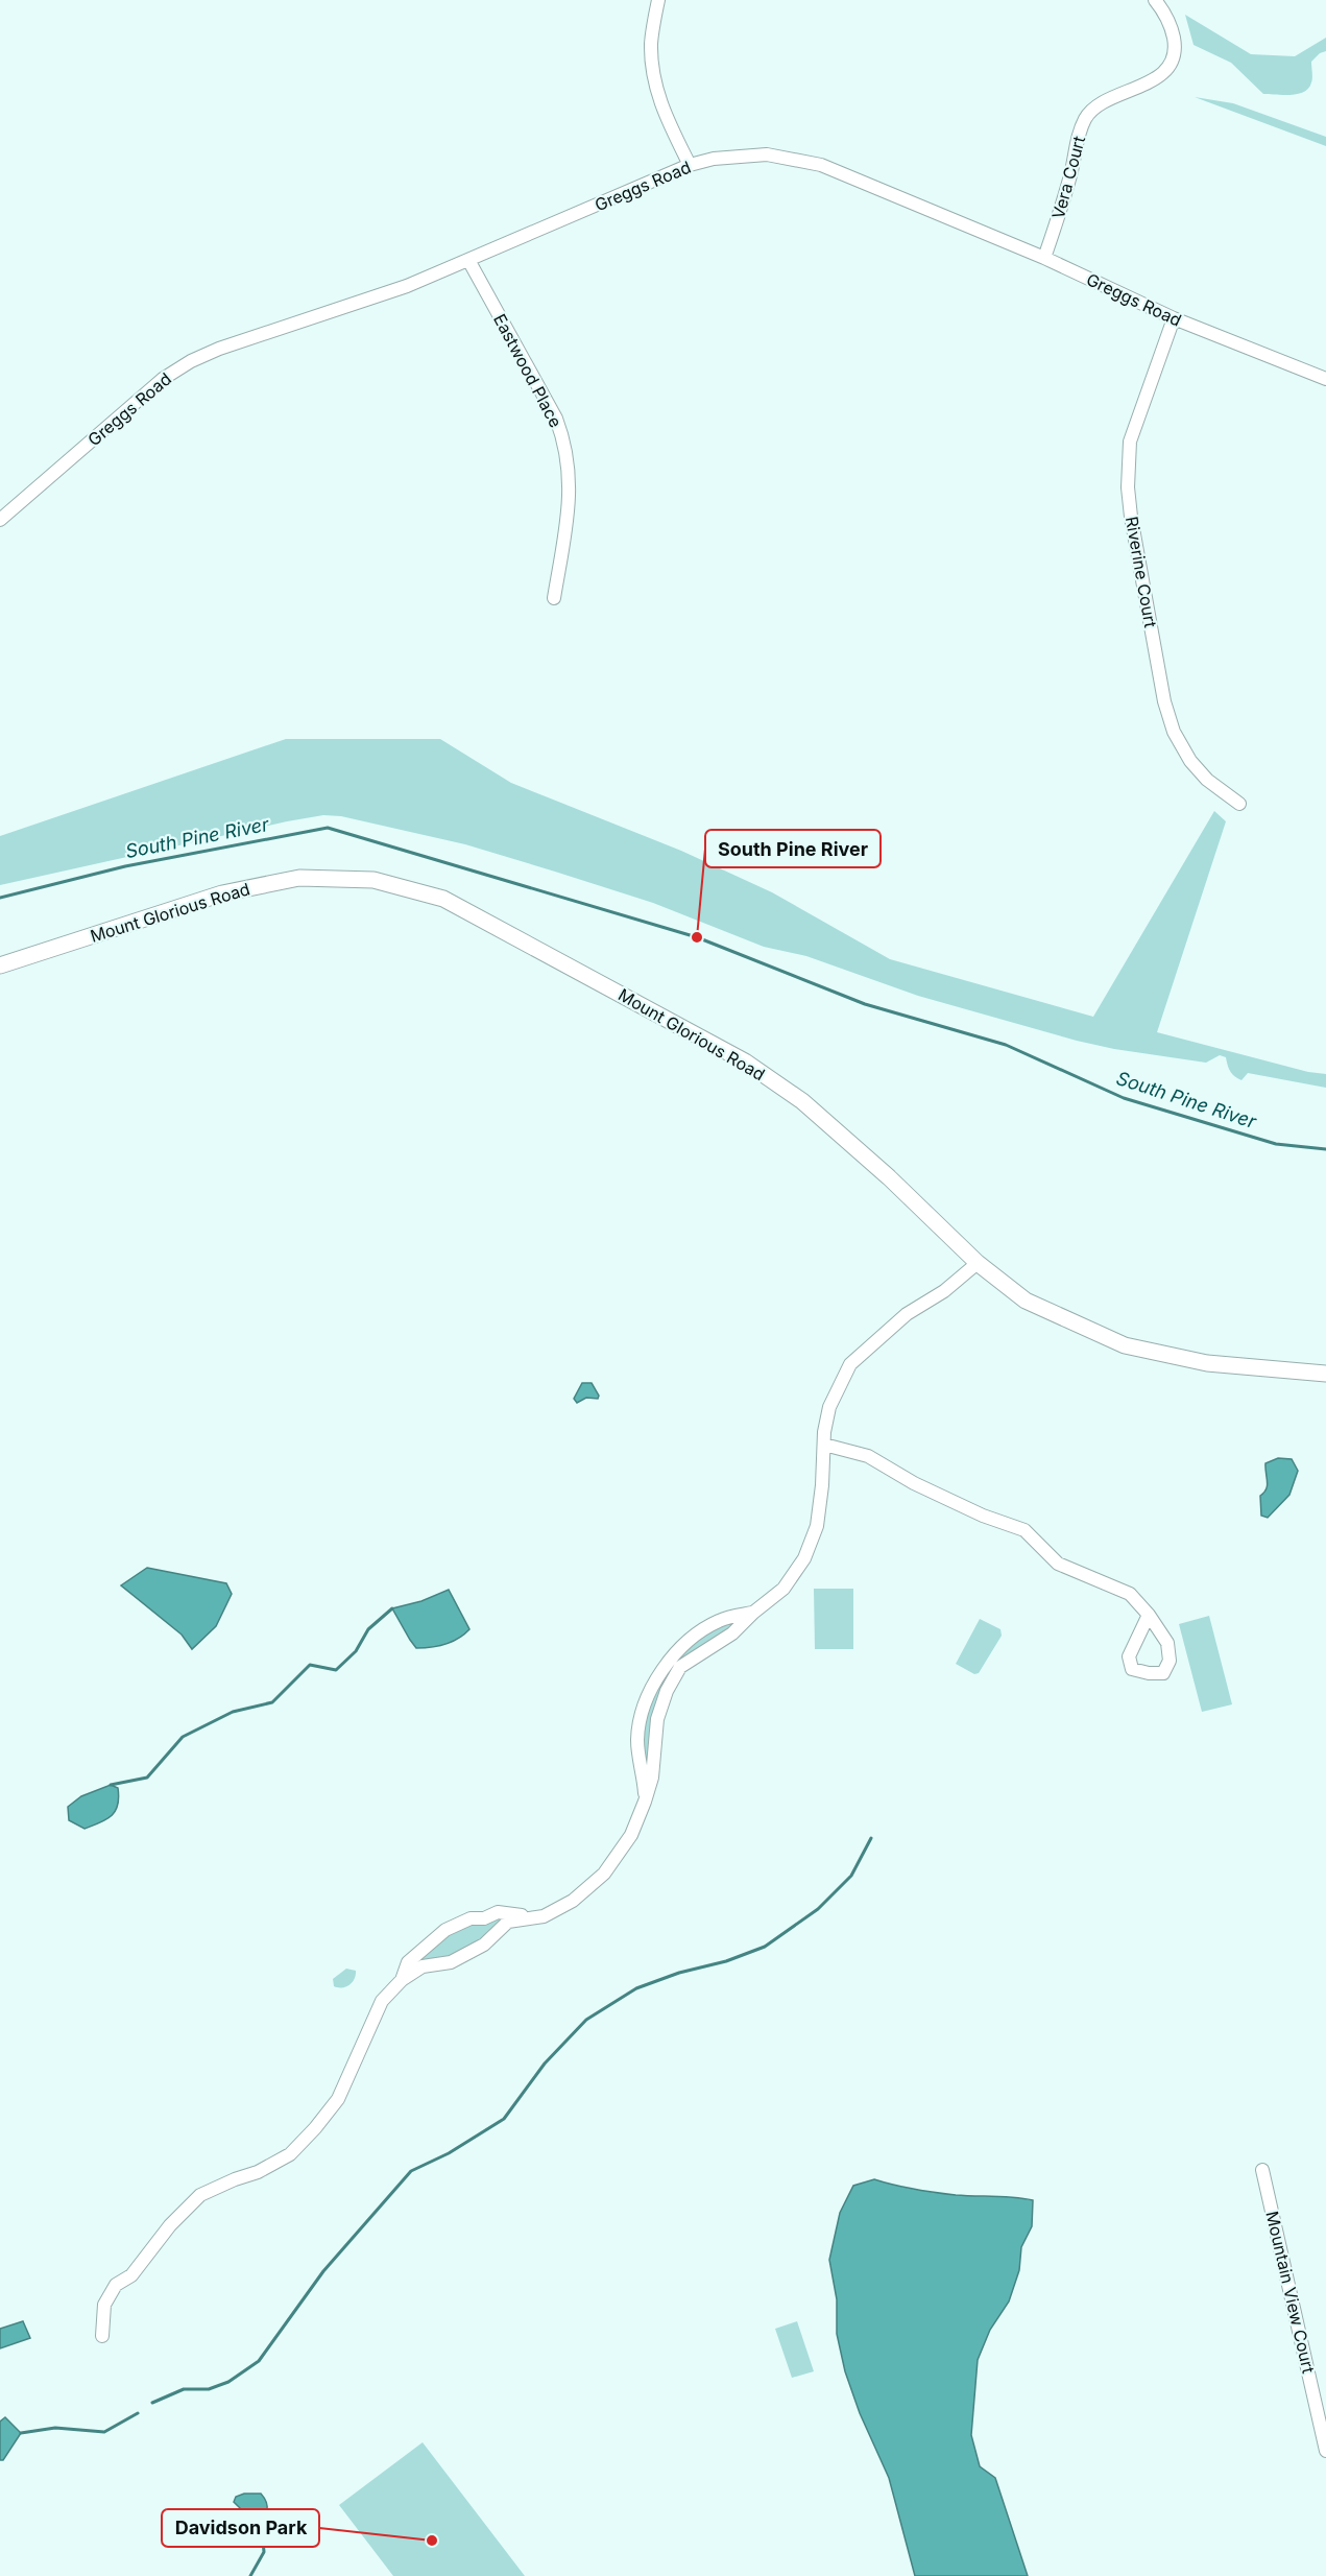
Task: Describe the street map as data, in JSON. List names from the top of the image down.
{
  "streets": {
    "main road": ["Mount Glorious Road"],
    "street": [
      "Vera Court",
      "Greggs Road",
      "Eastwood Place",
      "Riverine Court",
      "Mountain View Court"
    ]
  },
  "crossings": [
    ["Vera Court", "Greggs Road"],
    ["Greggs Road", "Eastwood Place"],
    ["Greggs Road", "Riverine Court"]
  ],
  "water": ["South Pine River"],
  "places": ["South Pine River", "Davidson Park"]
}
